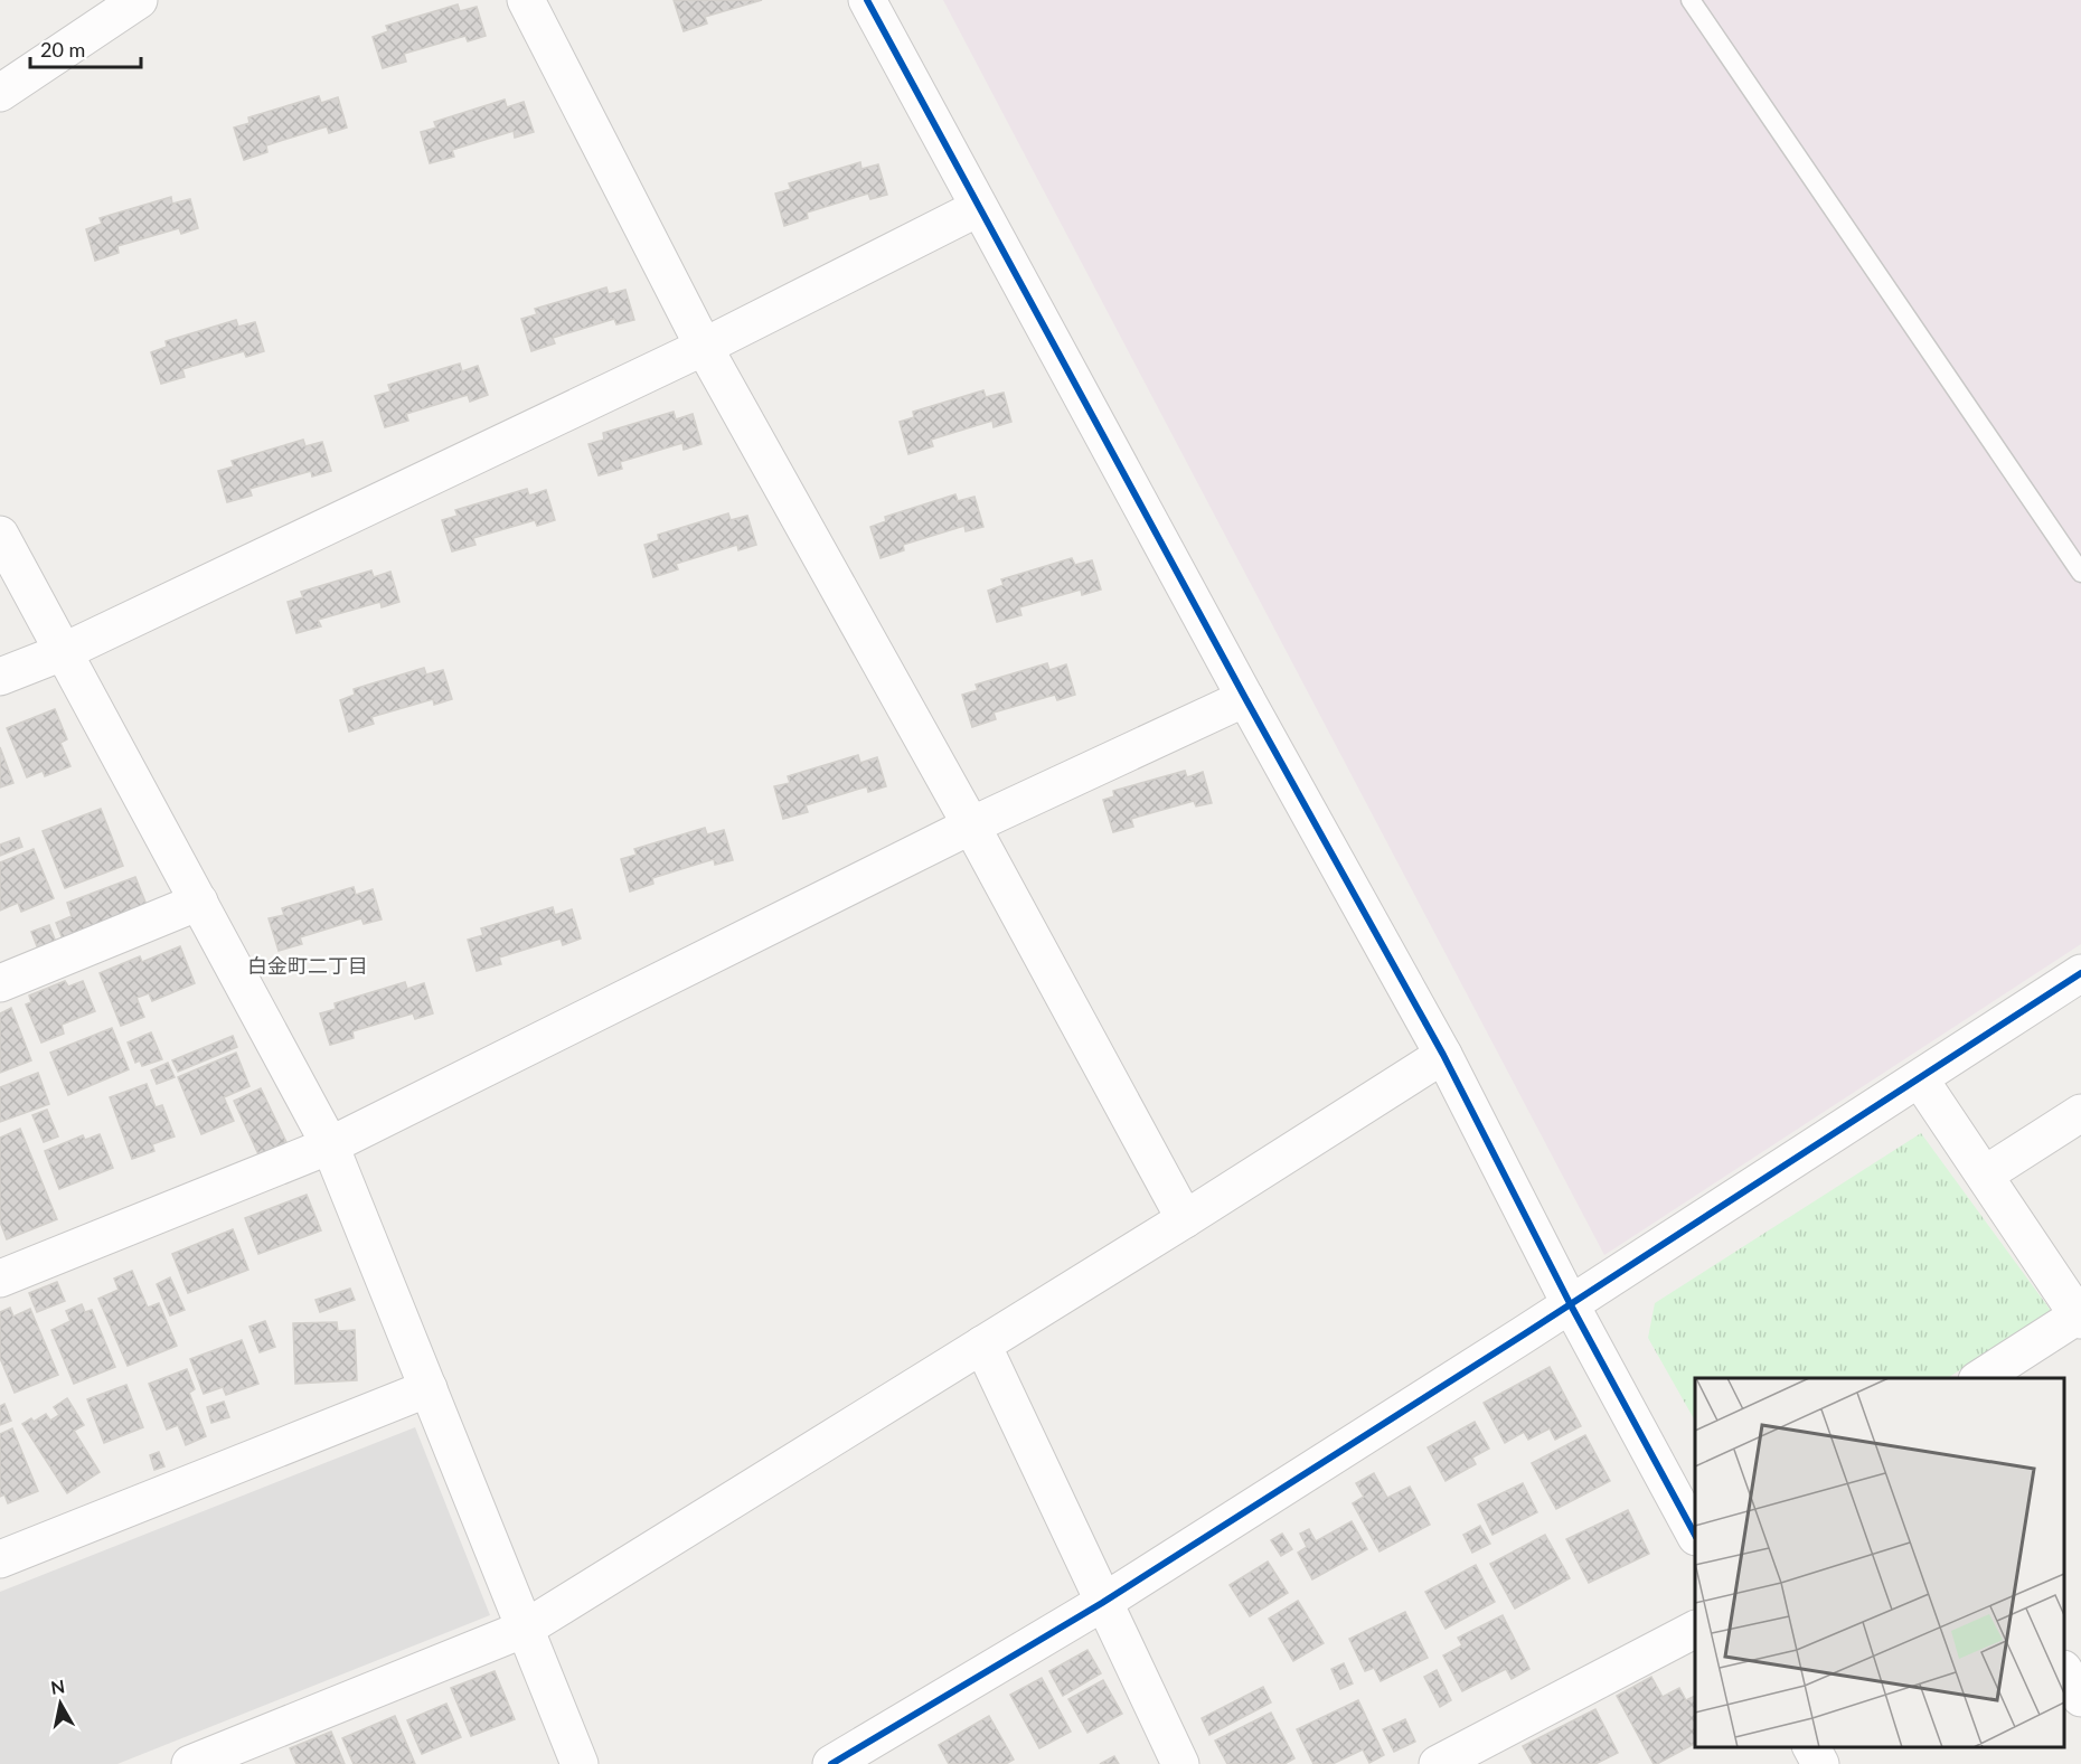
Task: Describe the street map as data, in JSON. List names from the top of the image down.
{
  "districts": ["白金町二丁目"],
  "scale_bar": "20 m",
  "north": "top"
}
